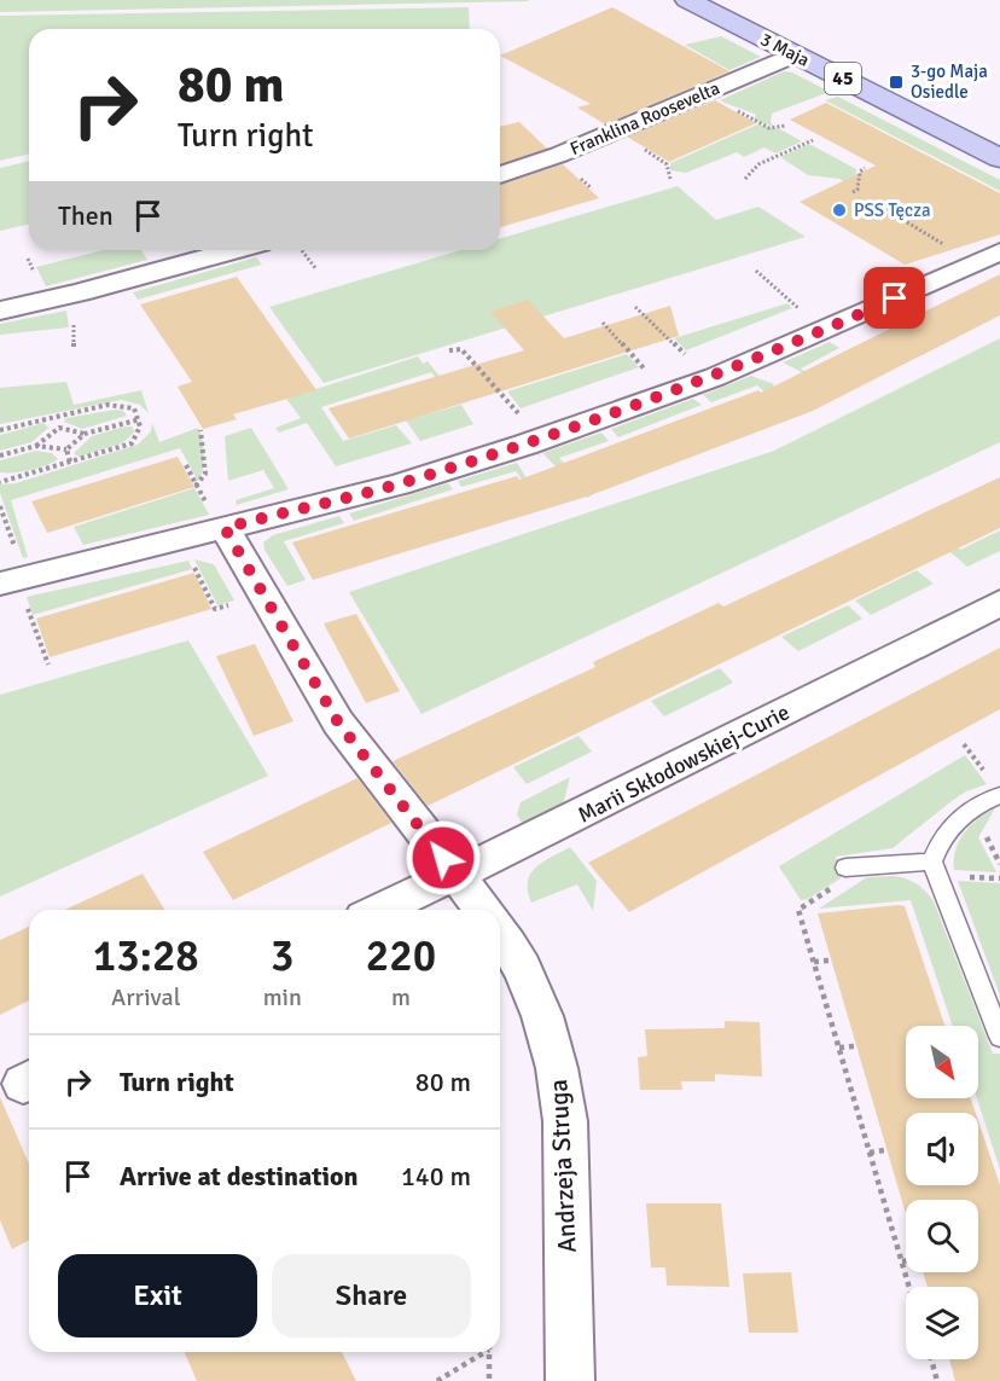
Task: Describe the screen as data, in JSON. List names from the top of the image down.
{
  "streets": {
    "main road": ["3 Maja", "45"],
    "street": ["Franklina Roosevelta", "Marii Skłodowskiej-Curie", "Andrzeja Struga"]
  },
  "crossings": [
    ["3 Maja", "Franklina Roosevelta"]
  ],
  "places": {
    "transit": ["3-go Maja Osiedle"],
    "other": ["PSS Tęcza"]
  },
  "north": "bottom right",
  "page": {
    "turn": ["80 m", "Turn right"],
    "then": "Then",
    "eta": [
      "13:28",
      "Arrival",
      "3",
      "min",
      "220",
      "m"
    ],
    "list": [
      {
        "name": "Turn right",
        "value": "80 m"
      },
      {
        "name": "Arrive at destination",
        "value": "140 m"
      }
    ],
    "buttons": ["Exit", "Share"]
  }
}
